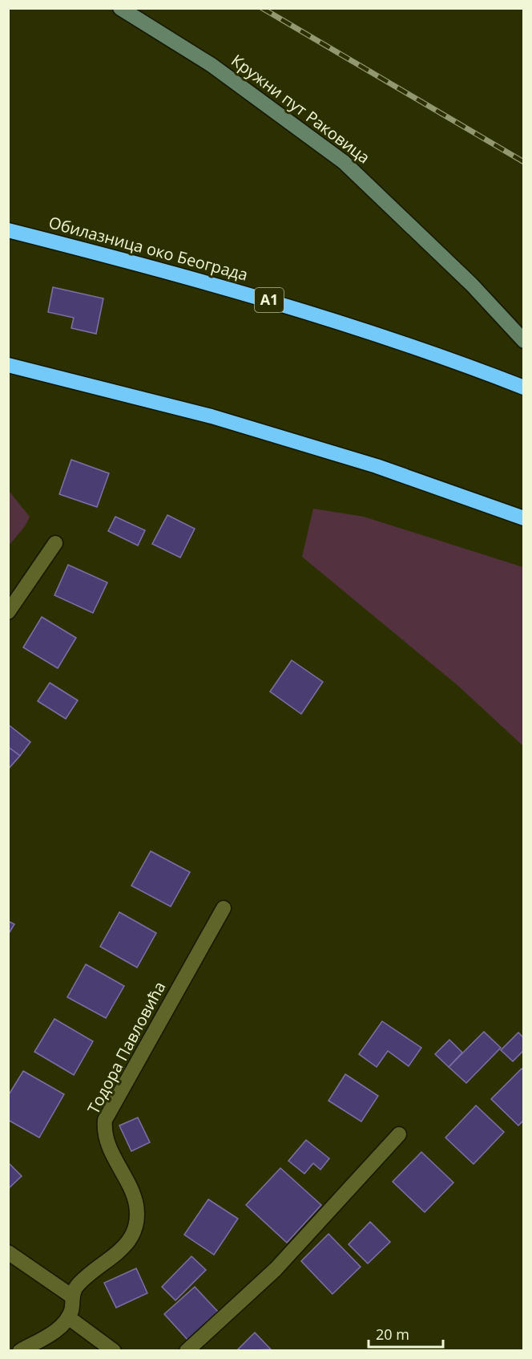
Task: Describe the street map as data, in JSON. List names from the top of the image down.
{
  "streets": {
    "highway": ["Обилазница око Београда", "A1"],
    "main road": ["Кружни пут Раковица"],
    "street": ["Тодора Павловића"]
  },
  "scale_bar": "20 m"
}
